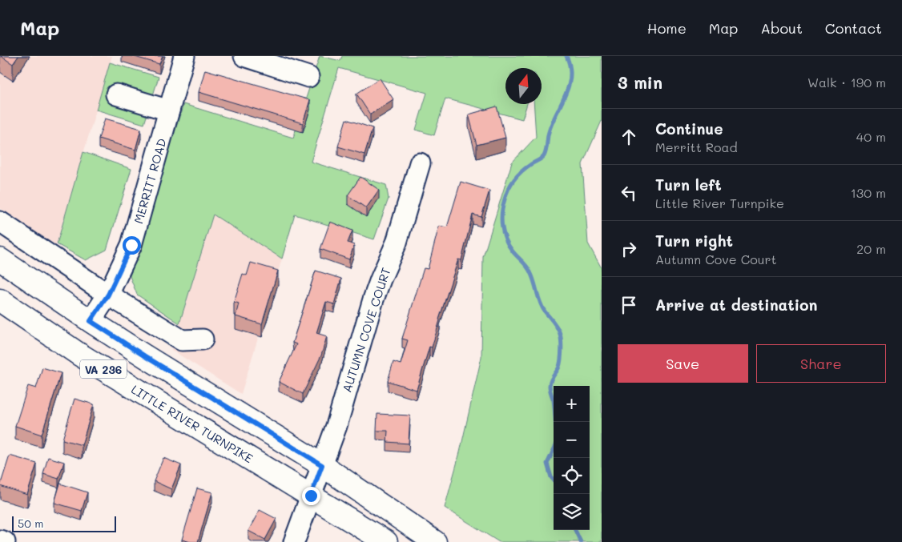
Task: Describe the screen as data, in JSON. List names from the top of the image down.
{
  "streets": {
    "main road": ["VA 236", "LITTLE RIVER TURNPIKE"],
    "street": ["MERRITT ROAD", "AUTUMN COVE COURT"]
  },
  "crossings": [
    ["MERRITT ROAD", "VA 236"],
    ["AUTUMN COVE COURT", "VA 236"],
    ["AUTUMN COVE COURT", "LITTLE RIVER TURNPIKE"]
  ],
  "scale_bar": "50 m",
  "north": "top",
  "page": {
    "header": "Map",
    "nav": [
      "Home",
      "Map",
      "About",
      "Contact"
    ],
    "heading": ["3 min", "Walk · 190 m"],
    "list": [
      ["Continue", "Merritt Road", "40 m"],
      ["Turn left", "Little River Turnpike", "130 m"],
      ["Turn right", "Autumn Cove Court", "20 m"],
      "Arrive at destination"
    ],
    "buttons": ["Save", "Share"],
    "map_buttons": ["+", "−"],
    "scale": "50 m"
  }
}
